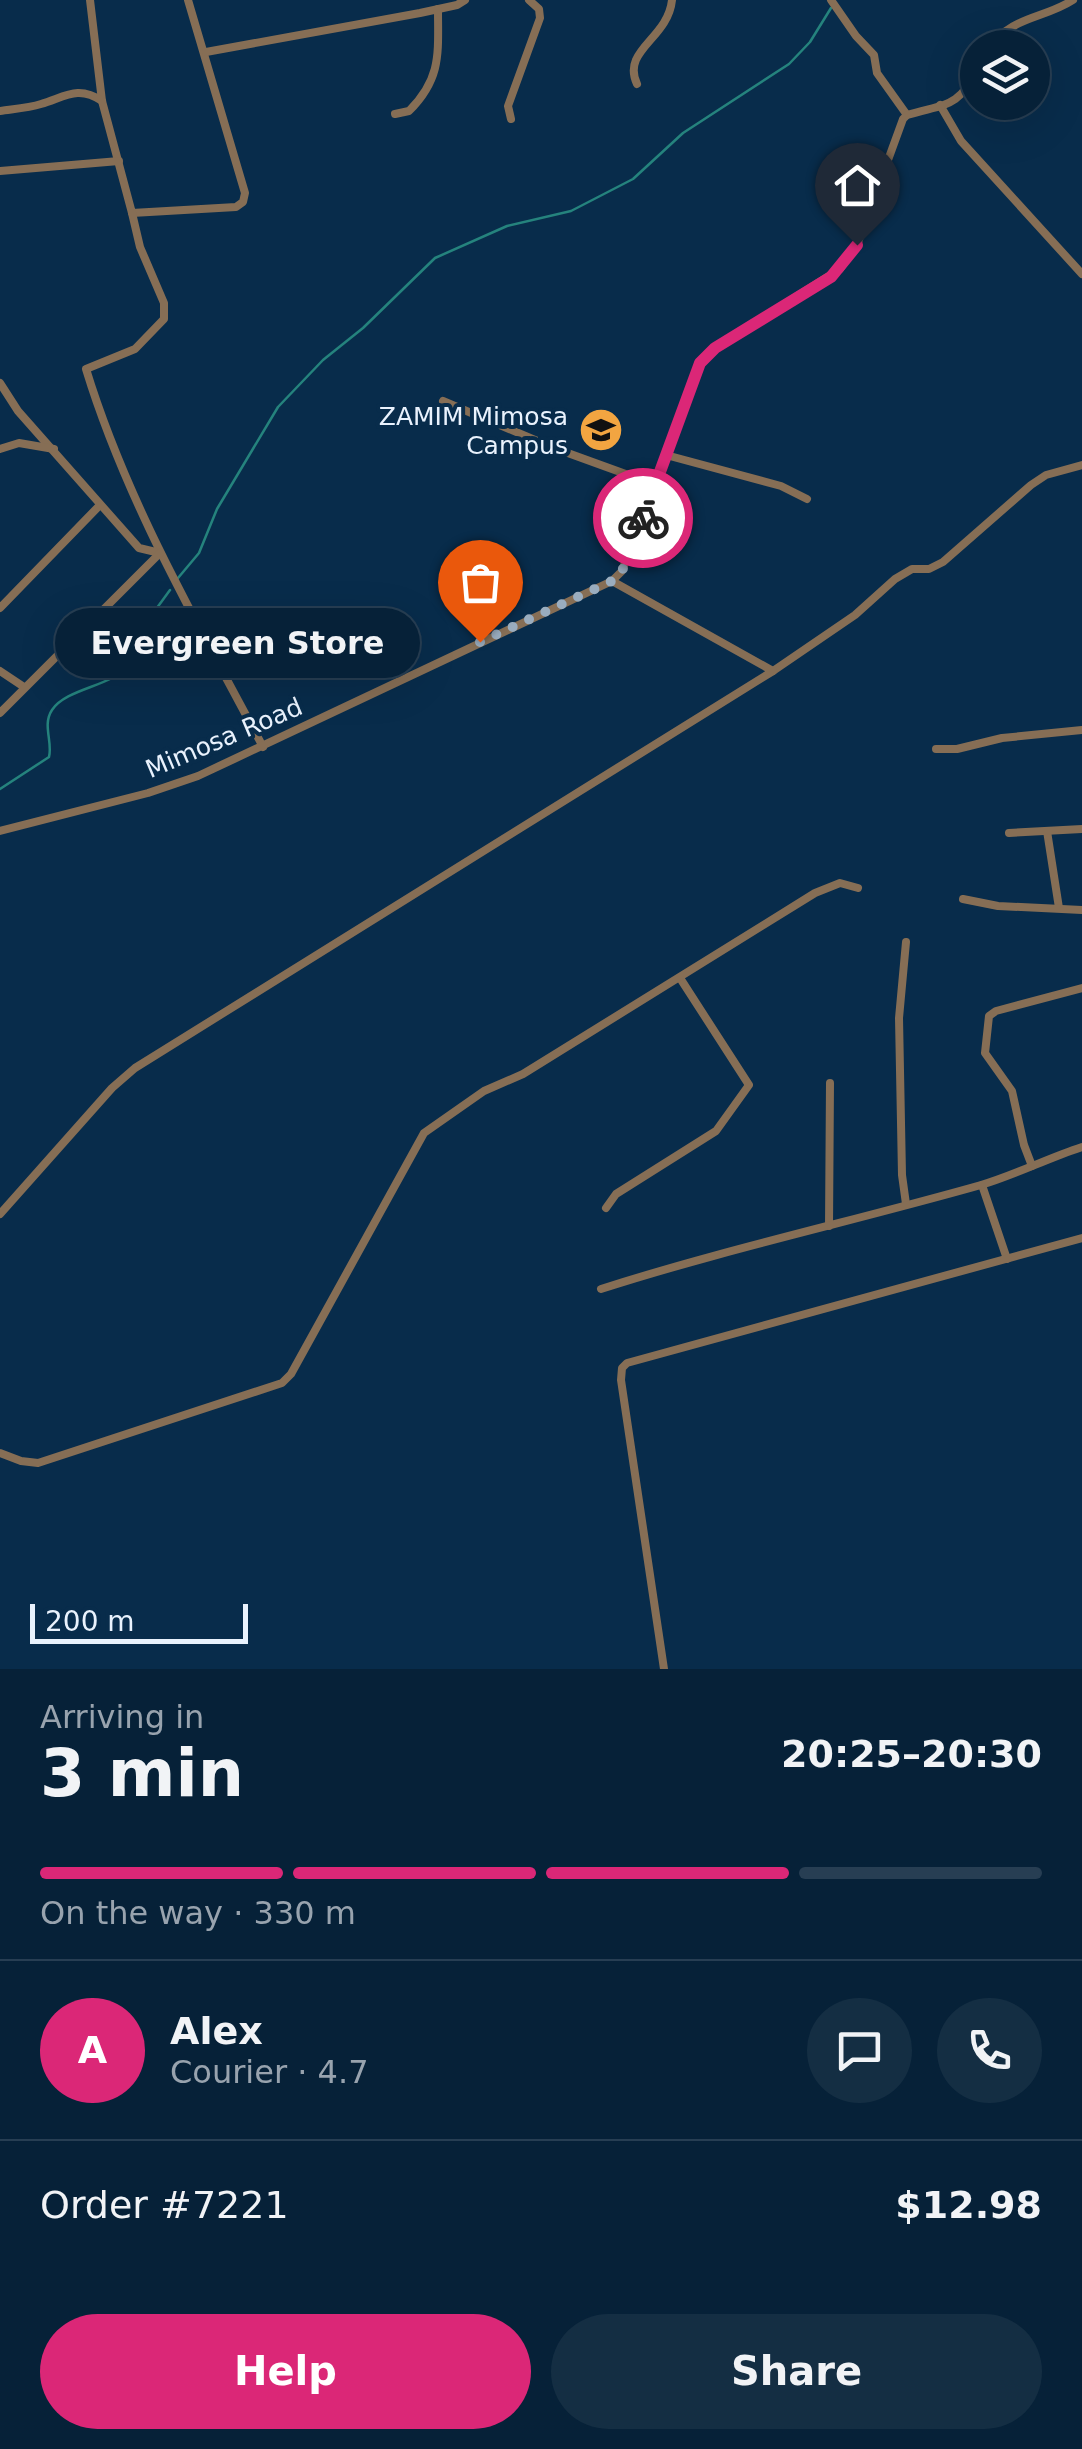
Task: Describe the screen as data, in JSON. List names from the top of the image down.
{
  "streets": {
    "street": ["Mimosa Road"]
  },
  "places": {
    "school or university": ["ZAMIM Mimosa Campus"],
    "other": ["Evergreen Store"]
  },
  "scale_bar": "200 m",
  "page": {
    "bubble": "Evergreen Store",
    "scale": "200 m",
    "heading": ["3 min", "Arriving in", "20:25–20:30"],
    "panel": [
      "Alex",
      "Courier · 4.7",
      "Order #7221",
      "$12.98"
    ],
    "bar": "On the way · 330 m",
    "round": "A",
    "buttons": ["Help", "Share"]
  }
}
